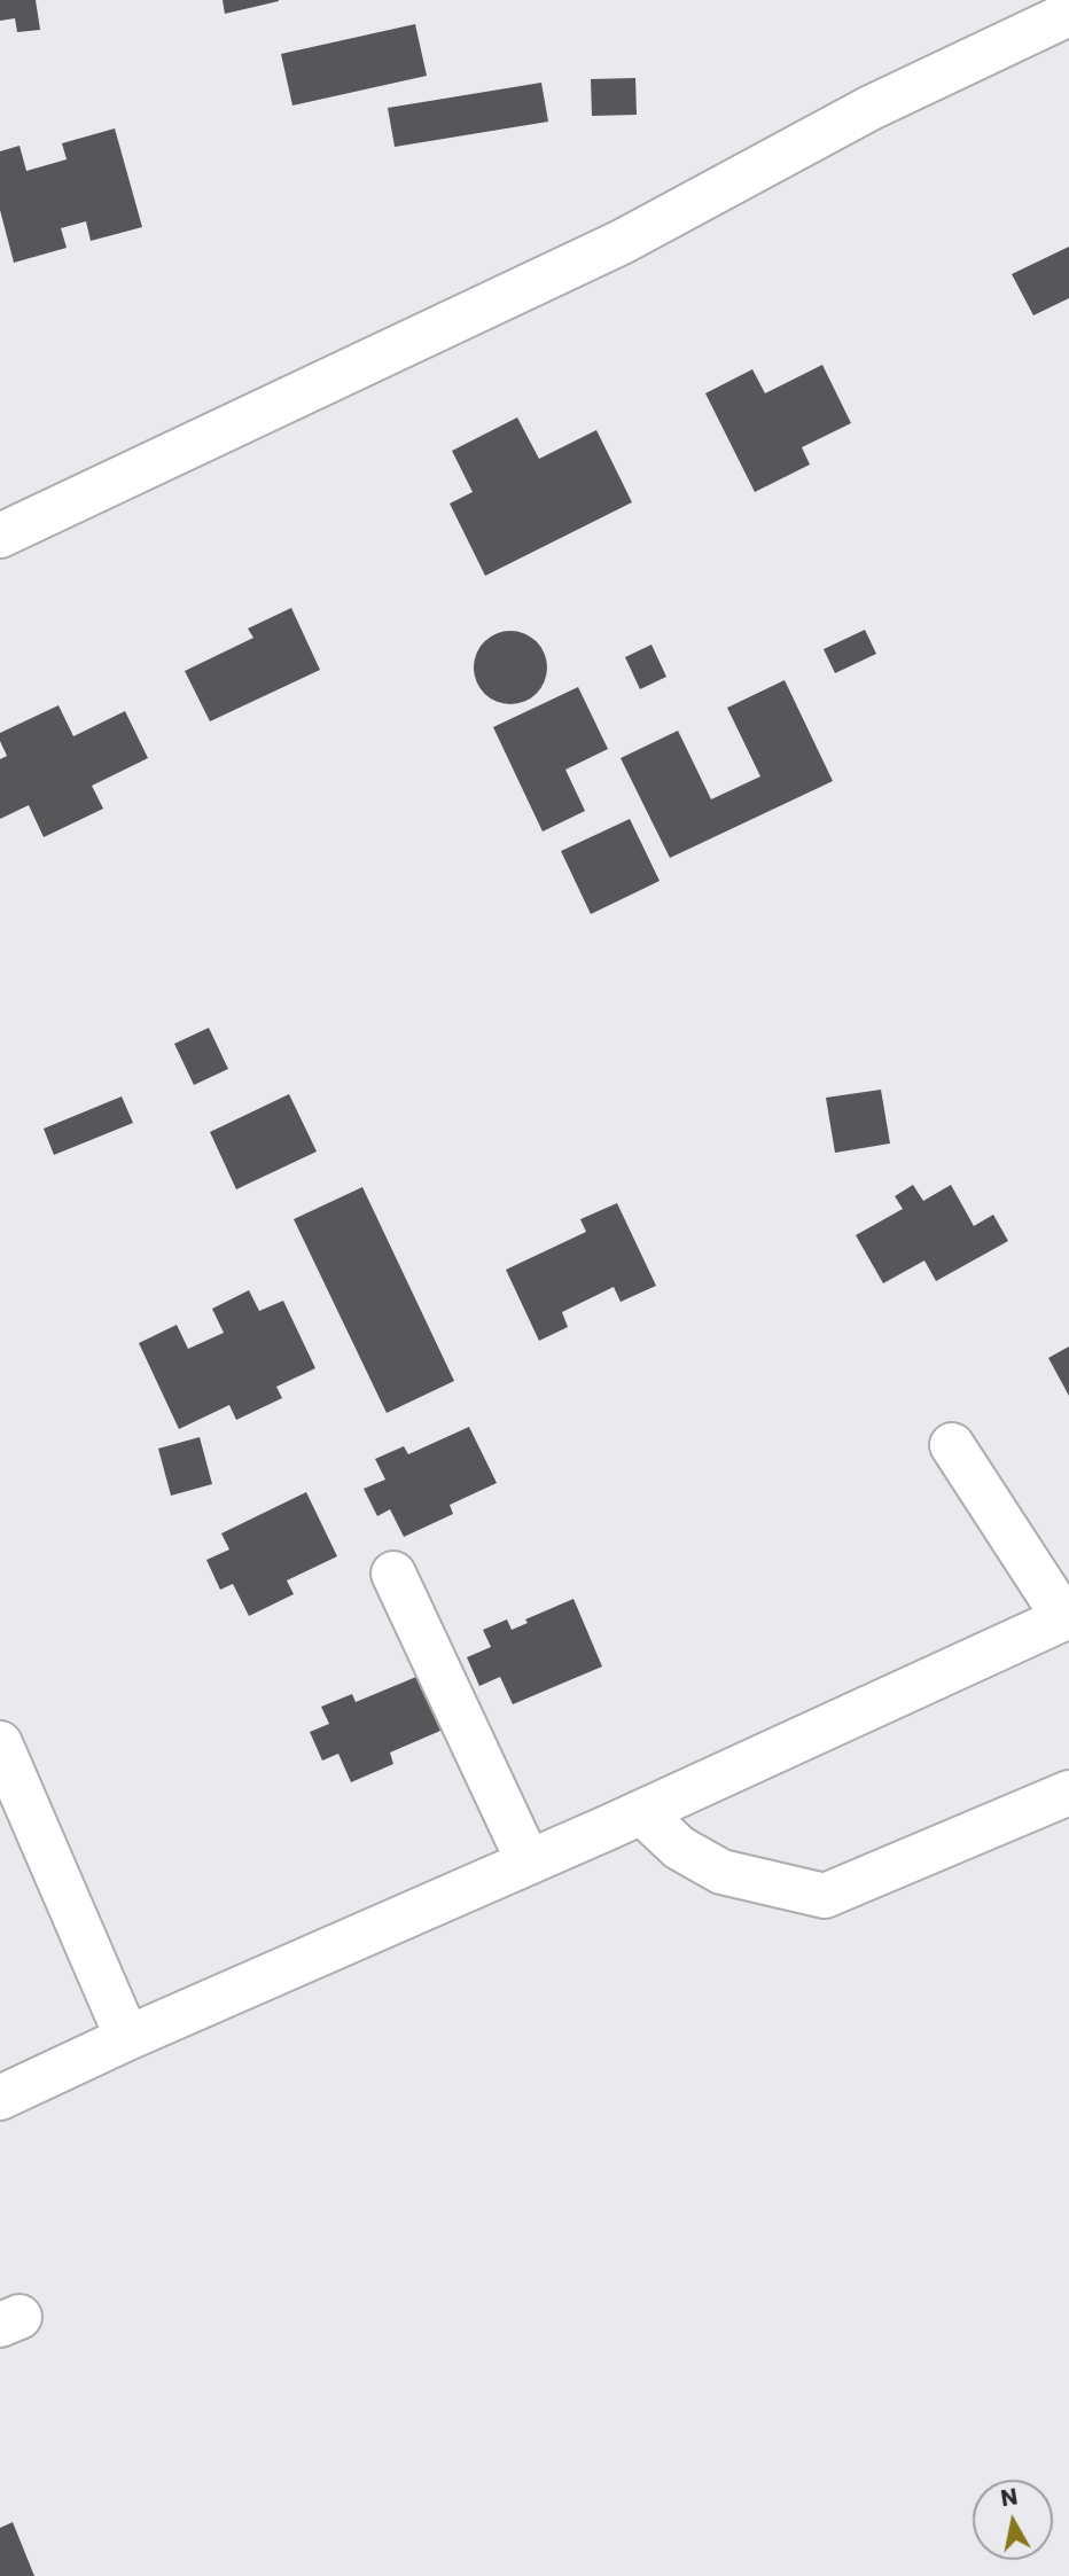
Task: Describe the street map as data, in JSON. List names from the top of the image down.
{
  "north": "top"
}
